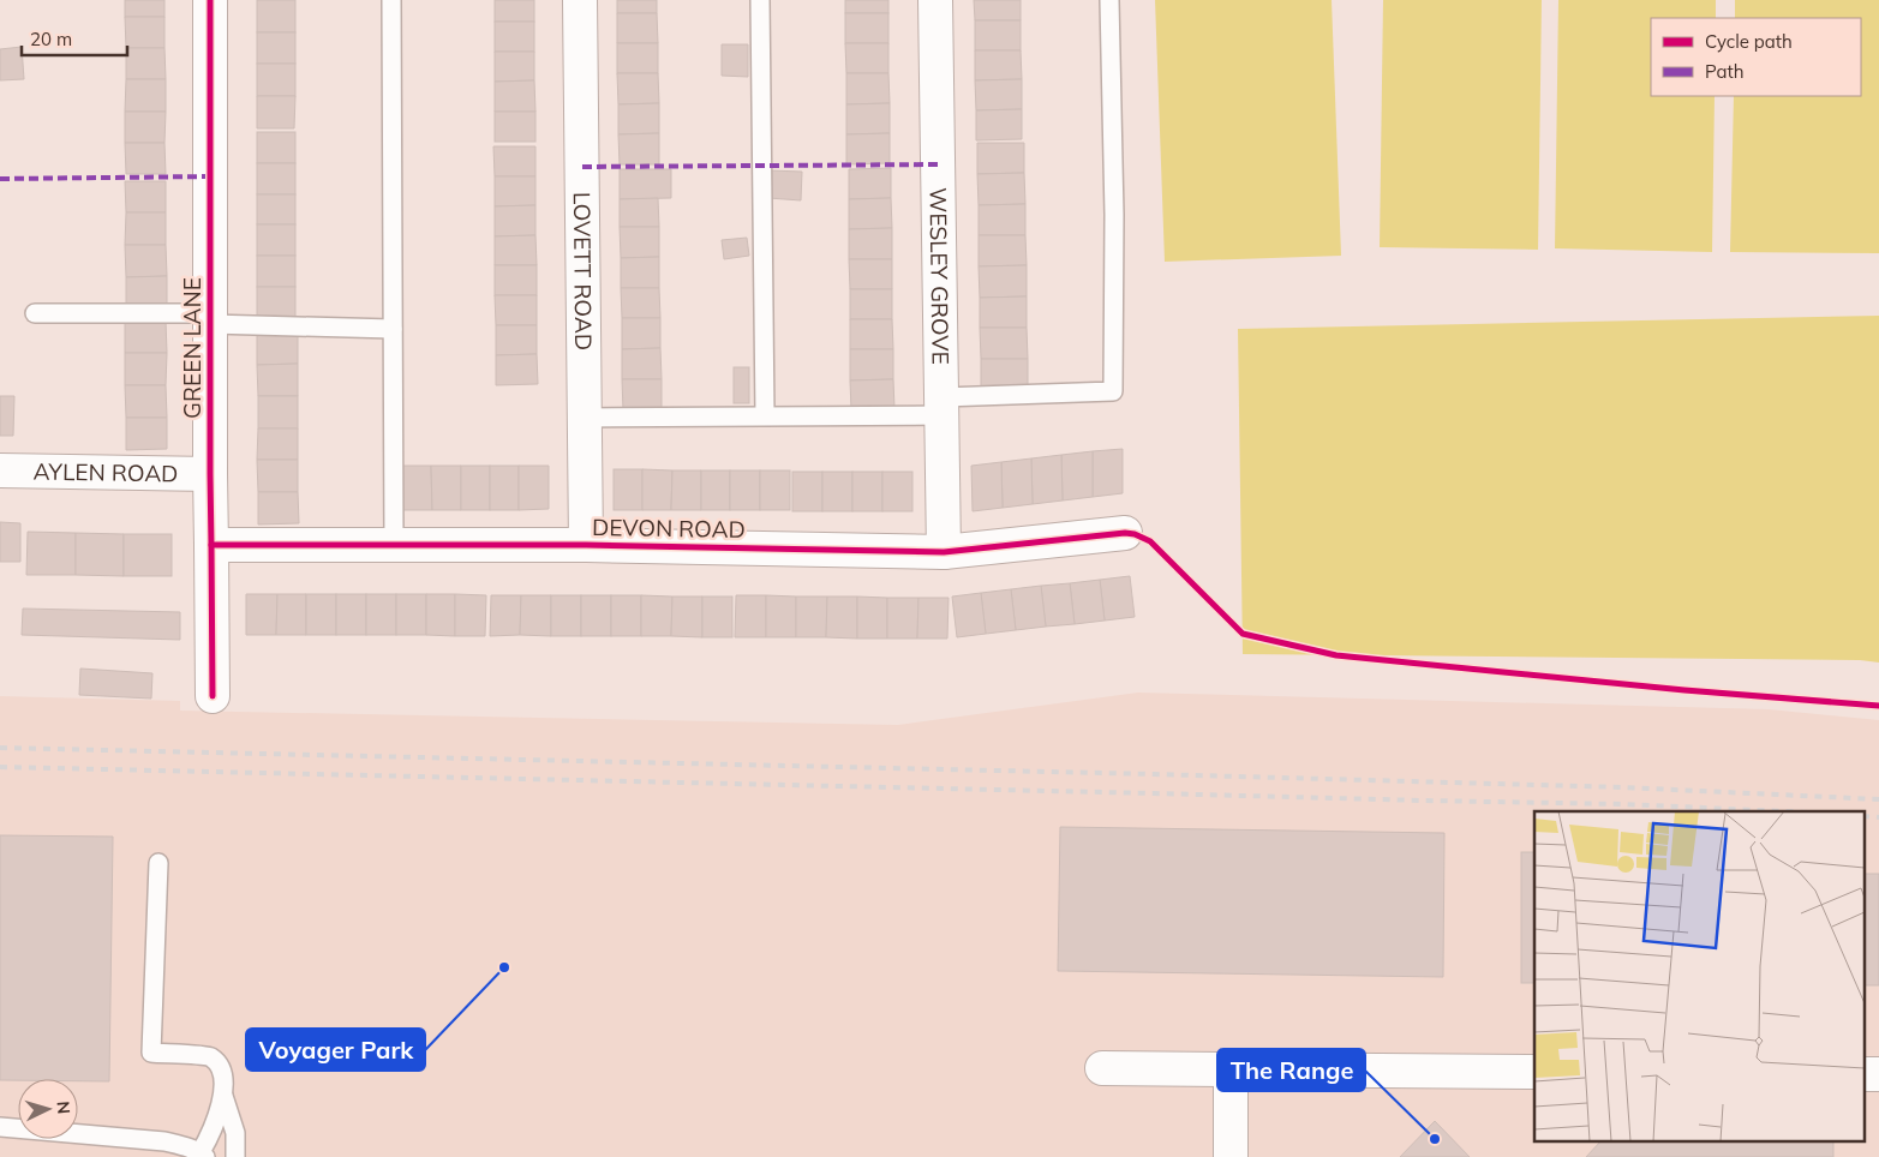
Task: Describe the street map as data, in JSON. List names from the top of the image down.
{
  "streets": {
    "street": [
      "LOVETT ROAD",
      "WESLEY GROVE",
      "GREEN LANE",
      "AYLEN ROAD",
      "DEVON ROAD"
    ]
  },
  "crossings": [
    ["LOVETT ROAD", "DEVON ROAD"],
    ["WESLEY GROVE", "DEVON ROAD"],
    ["GREEN LANE", "AYLEN ROAD"],
    ["GREEN LANE", "DEVON ROAD"]
  ],
  "places": ["Voyager Park", "The Range"],
  "legend": ["Cycle path", "Path"],
  "scale_bar": "20 m",
  "north": "right"
}
